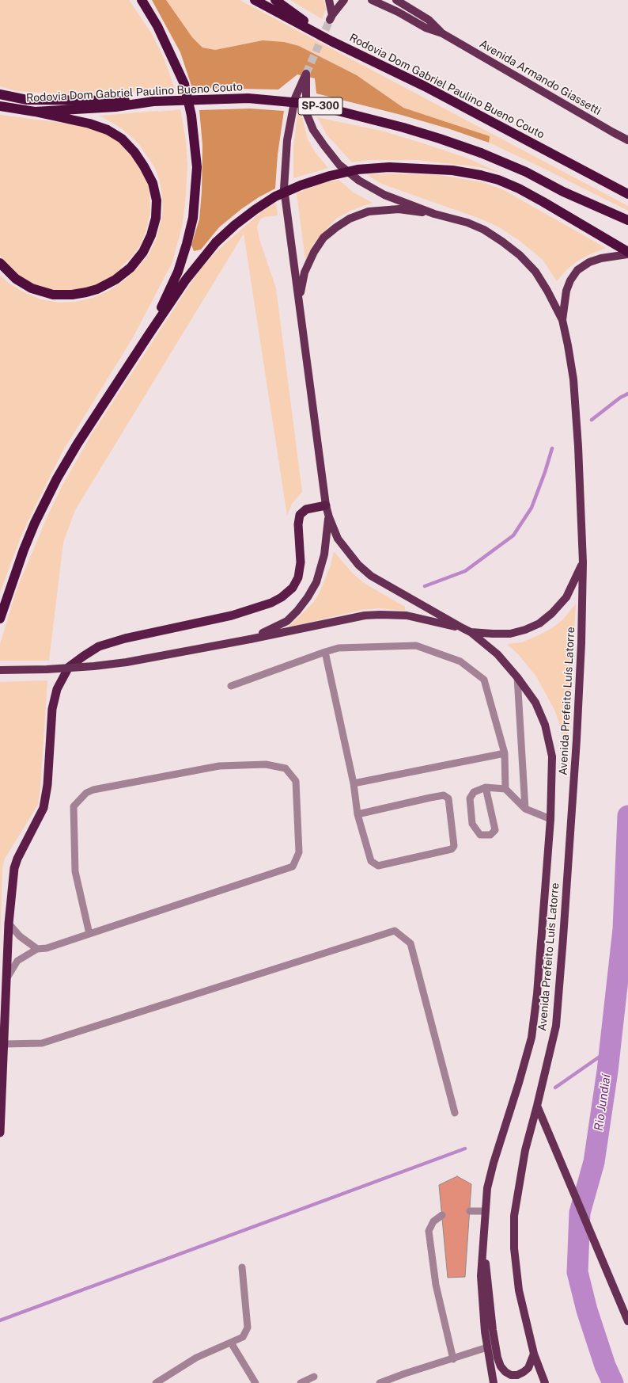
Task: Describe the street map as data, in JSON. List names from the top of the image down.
{
  "streets": {
    "highway": ["Rodovia Dom Gabriel Paulino Bueno Couto", "SP-300"],
    "main road": ["Avenida Armando Giassetti", "Avenida Prefeito Luís Latorre"]
  },
  "water": ["Rio Jundiaí"]
}
